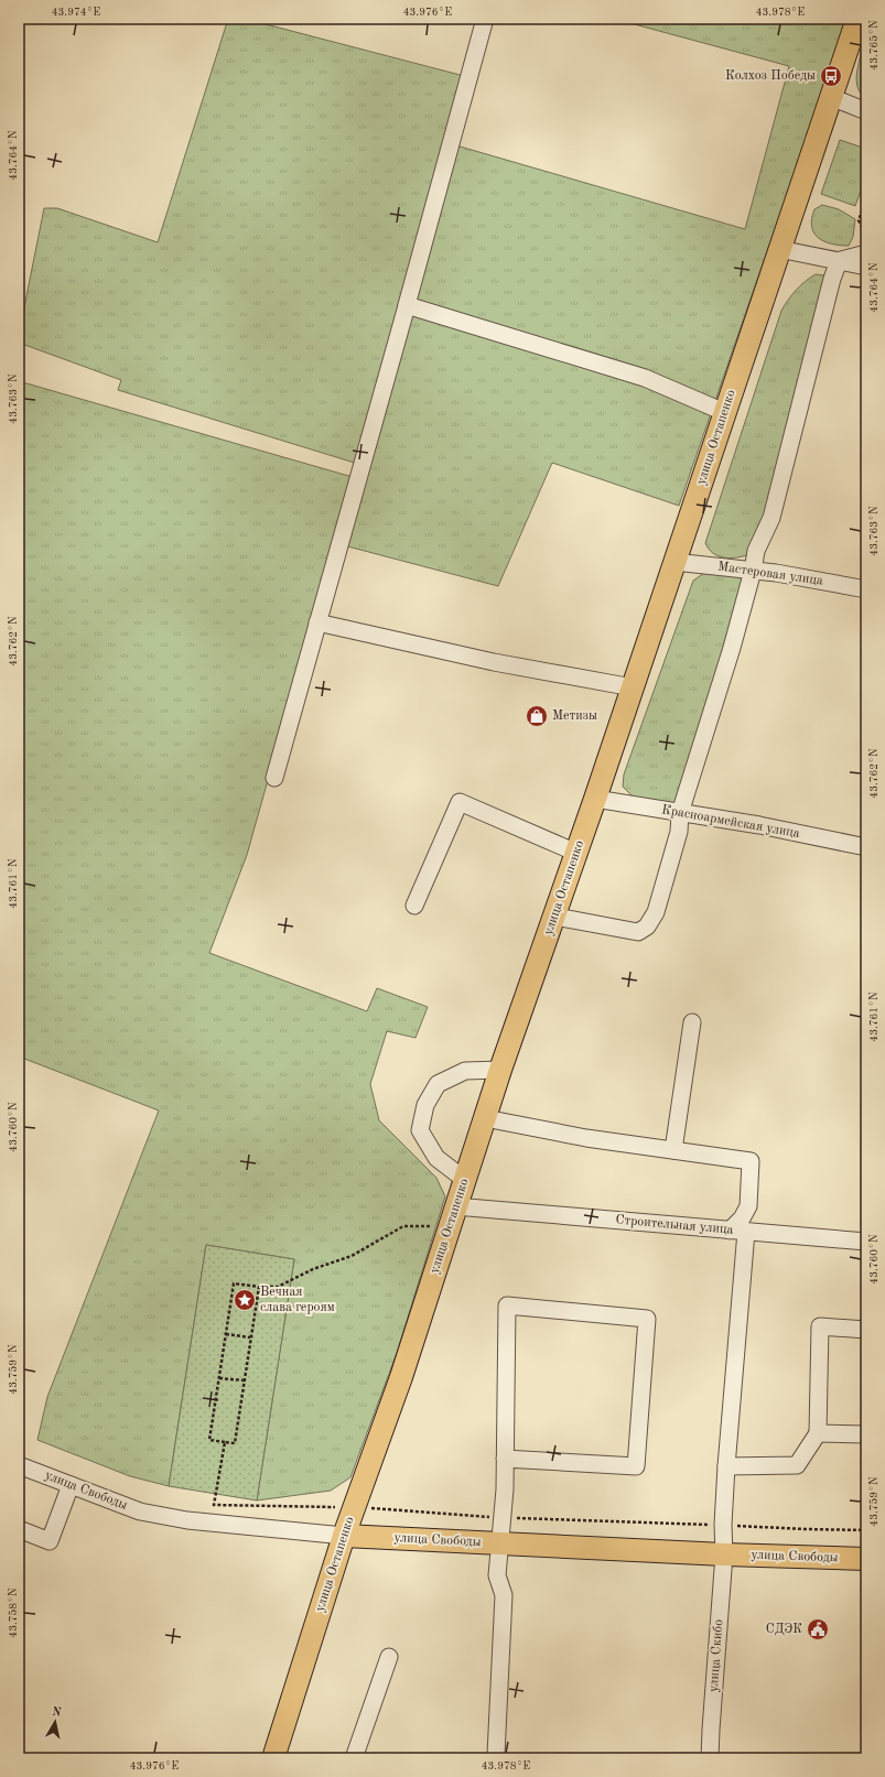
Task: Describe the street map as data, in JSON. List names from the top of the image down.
{
  "streets": {
    "main road": ["улица Остапенко", "улица Свободы"],
    "street": [
      "Мастеровая улица",
      "Красноармейская улица",
      "Строительная улица",
      "улица Скибо"
    ]
  },
  "crossings": [
    ["улица Остапенко", "Мастеровая улица"],
    ["улица Остапенко", "Красноармейская улица"],
    ["улица Остапенко", "Строительная улица"],
    ["улица Остапенко", "улица Свободы"],
    ["Строительная улица", "улица Скибо"],
    ["улица Свободы", "улица Скибо"]
  ],
  "places": {
    "bus stop": ["Колхоз Победы"],
    "shop": ["Метизы"],
    "place": ["Вечная слава героям"],
    "public building": ["СДЭК"]
  },
  "north": "top",
  "coordinates": [
    "43.974°E",
    "43.976°E",
    "43.978°E",
    "43.765°N",
    "43.764°N",
    "43.763°N",
    "43.762°N",
    "43.761°N",
    "43.760°N",
    "43.759°N",
    "43.758°N"
  ]
}
